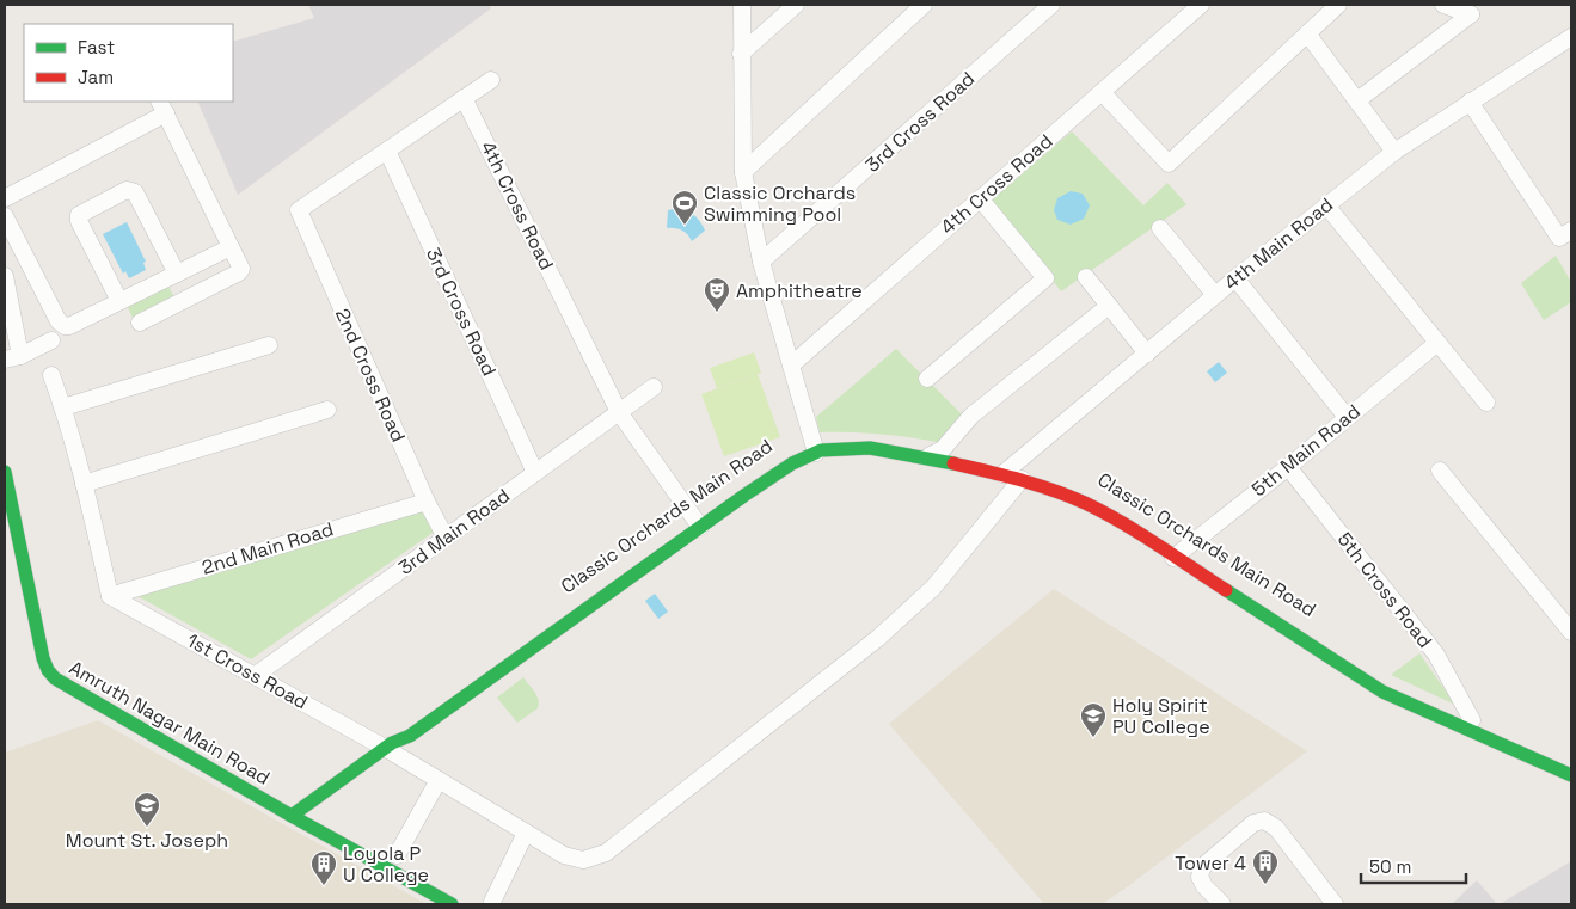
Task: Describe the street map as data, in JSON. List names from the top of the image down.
{
  "streets": {
    "street": [
      "3rd Cross Road",
      "4th Cross Road",
      "4th Main Road",
      "2nd Cross Road",
      "5th Main Road",
      "Classic Orchards Main Road",
      "3rd Main Road",
      "2nd Main Road",
      "5th Cross Road",
      "1st Cross Road",
      "Amruth Nagar Main Road"
    ]
  },
  "crossings": [
    ["3rd Cross Road", "2nd Cross Road"],
    ["3rd Cross Road", "3rd Main Road"],
    ["4th Cross Road", "Classic Orchards Main Road"],
    ["4th Cross Road", "3rd Main Road"],
    ["4th Main Road", "Classic Orchards Main Road"],
    ["4th Main Road", "1st Cross Road"],
    ["2nd Cross Road", "3rd Main Road"],
    ["2nd Cross Road", "2nd Main Road"],
    ["5th Main Road", "Classic Orchards Main Road"],
    ["5th Main Road", "5th Cross Road"],
    ["Classic Orchards Main Road", "5th Cross Road"],
    ["Classic Orchards Main Road", "1st Cross Road"],
    ["Classic Orchards Main Road", "Amruth Nagar Main Road"],
    ["3rd Main Road", "1st Cross Road"],
    ["2nd Main Road", "1st Cross Road"]
  ],
  "places": {
    "sports": ["Classic Orchards Swimming Pool"],
    "theatre": ["Amphitheatre"],
    "school or university": ["Holy Spirit PU College", "Mount St. Joseph"],
    "building": ["Tower 4", "Loyola P U College"]
  },
  "legend": ["Fast", "Jam"],
  "scale_bar": "50 m"
}
